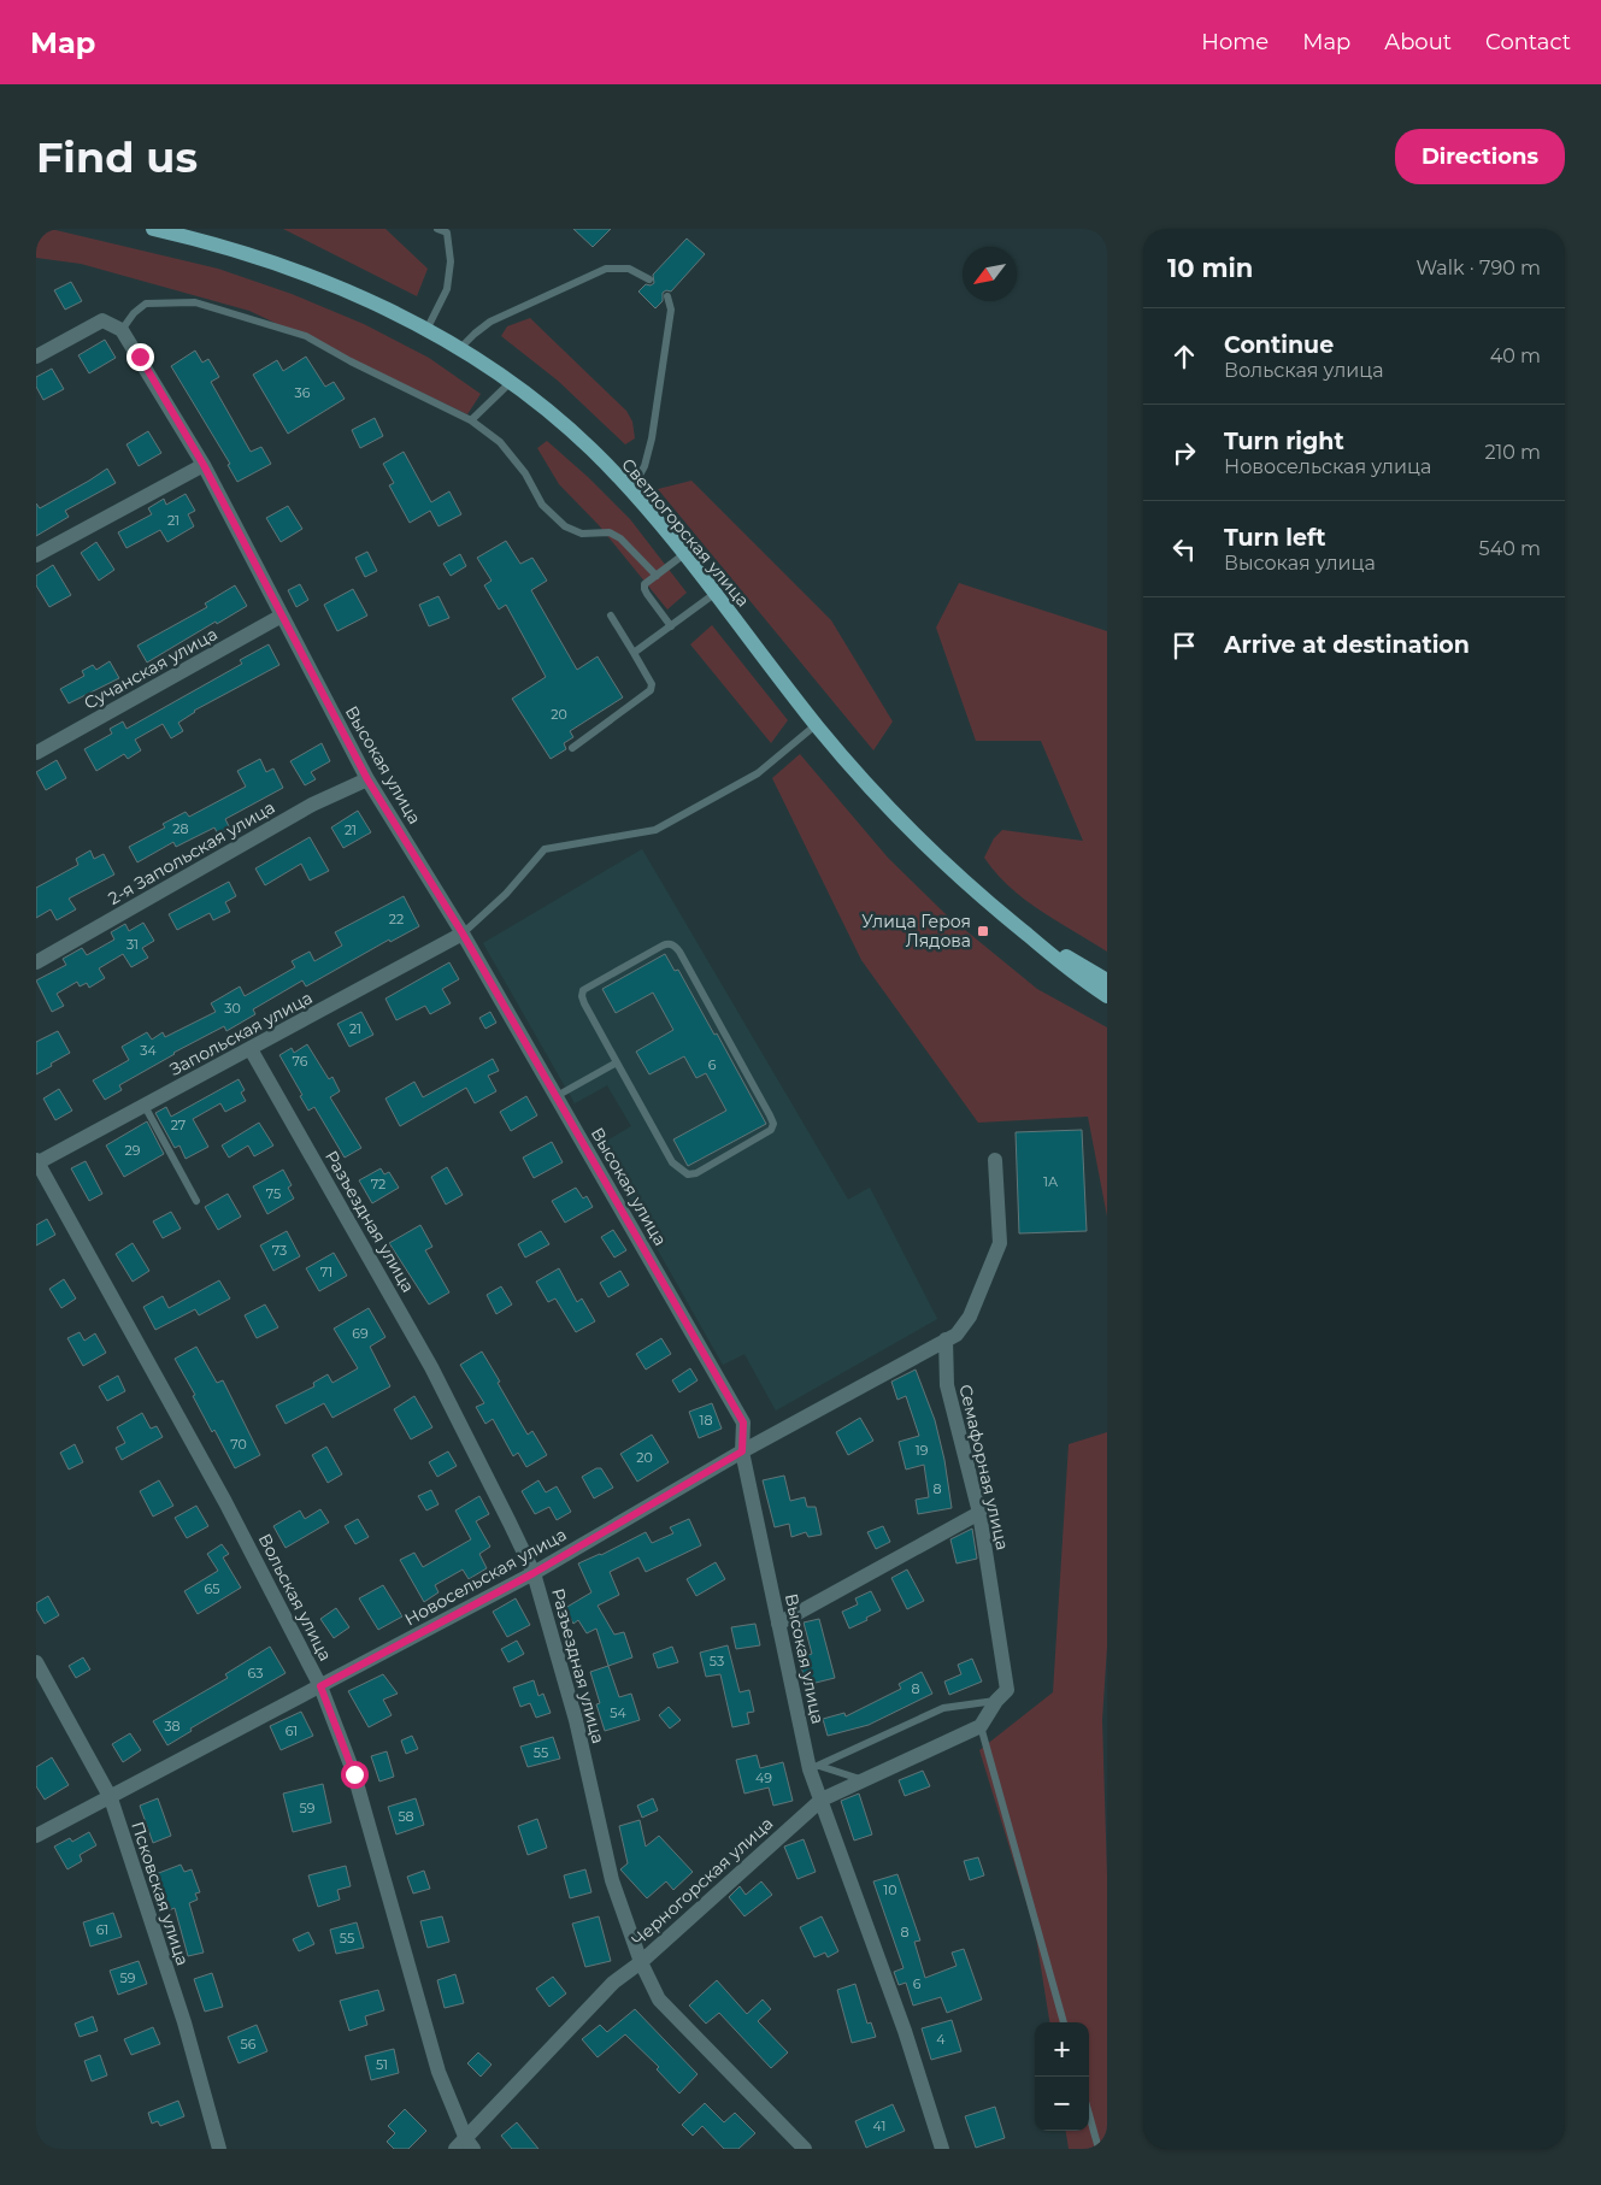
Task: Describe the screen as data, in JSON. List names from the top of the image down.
{
  "streets": {
    "main road": ["Светлогорская улица"],
    "street": [
      "Сучанская улица",
      "Высокая улица",
      "2-я Запольская улица",
      "Запольская улица",
      "Разъездная улица",
      "Семафорная улица",
      "Новосельская улица",
      "Вольская улица",
      "Черногорская улица",
      "Псковская улица"
    ]
  },
  "crossings": [
    ["Сучанская улица", "Высокая улица"],
    ["Высокая улица", "2-я Запольская улица"],
    ["Высокая улица", "Запольская улица"],
    ["Высокая улица", "Новосельская улица"],
    ["Высокая улица", "Черногорская улица"],
    ["Запольская улица", "Разъездная улица"],
    ["Запольская улица", "Вольская улица"],
    ["Разъездная улица", "Новосельская улица"],
    ["Разъездная улица", "Черногорская улица"],
    ["Семафорная улица", "Новосельская улица"],
    ["Новосельская улица", "Вольская улица"],
    ["Новосельская улица", "Псковская улица"],
    ["Вольская улица", "Черногорская улица"]
  ],
  "places": {
    "transit": ["Улица Героя Лядова"]
  },
  "house_numbers": [
    "36",
    "21",
    "20",
    "28",
    "21",
    "22",
    "31",
    "30",
    "21",
    "34",
    "76",
    "6",
    "27",
    "29",
    "1А",
    "72",
    "75",
    "73",
    "71",
    "69",
    "18",
    "70",
    "19",
    "20",
    "8",
    "65",
    "53",
    "63",
    "8",
    "54",
    "38",
    "61",
    "55",
    "49",
    "59",
    "58",
    "10",
    "61",
    "8",
    "55",
    "59",
    "6",
    "4",
    "56",
    "51",
    "41"
  ],
  "north": "bottom left",
  "page": {
    "header": "Map",
    "nav": [
      "Home",
      "Map",
      "About",
      "Contact"
    ],
    "buttons": "Directions",
    "title": "Find us",
    "heading": ["10 min", "Walk · 790 m"],
    "list": [
      ["Continue", "Вольская улица", "40 m"],
      ["Turn right", "Новосельская улица", "210 m"],
      ["Turn left", "Высокая улица", "540 m"],
      "Arrive at destination"
    ],
    "map_buttons": ["+", "−"]
  }
}
